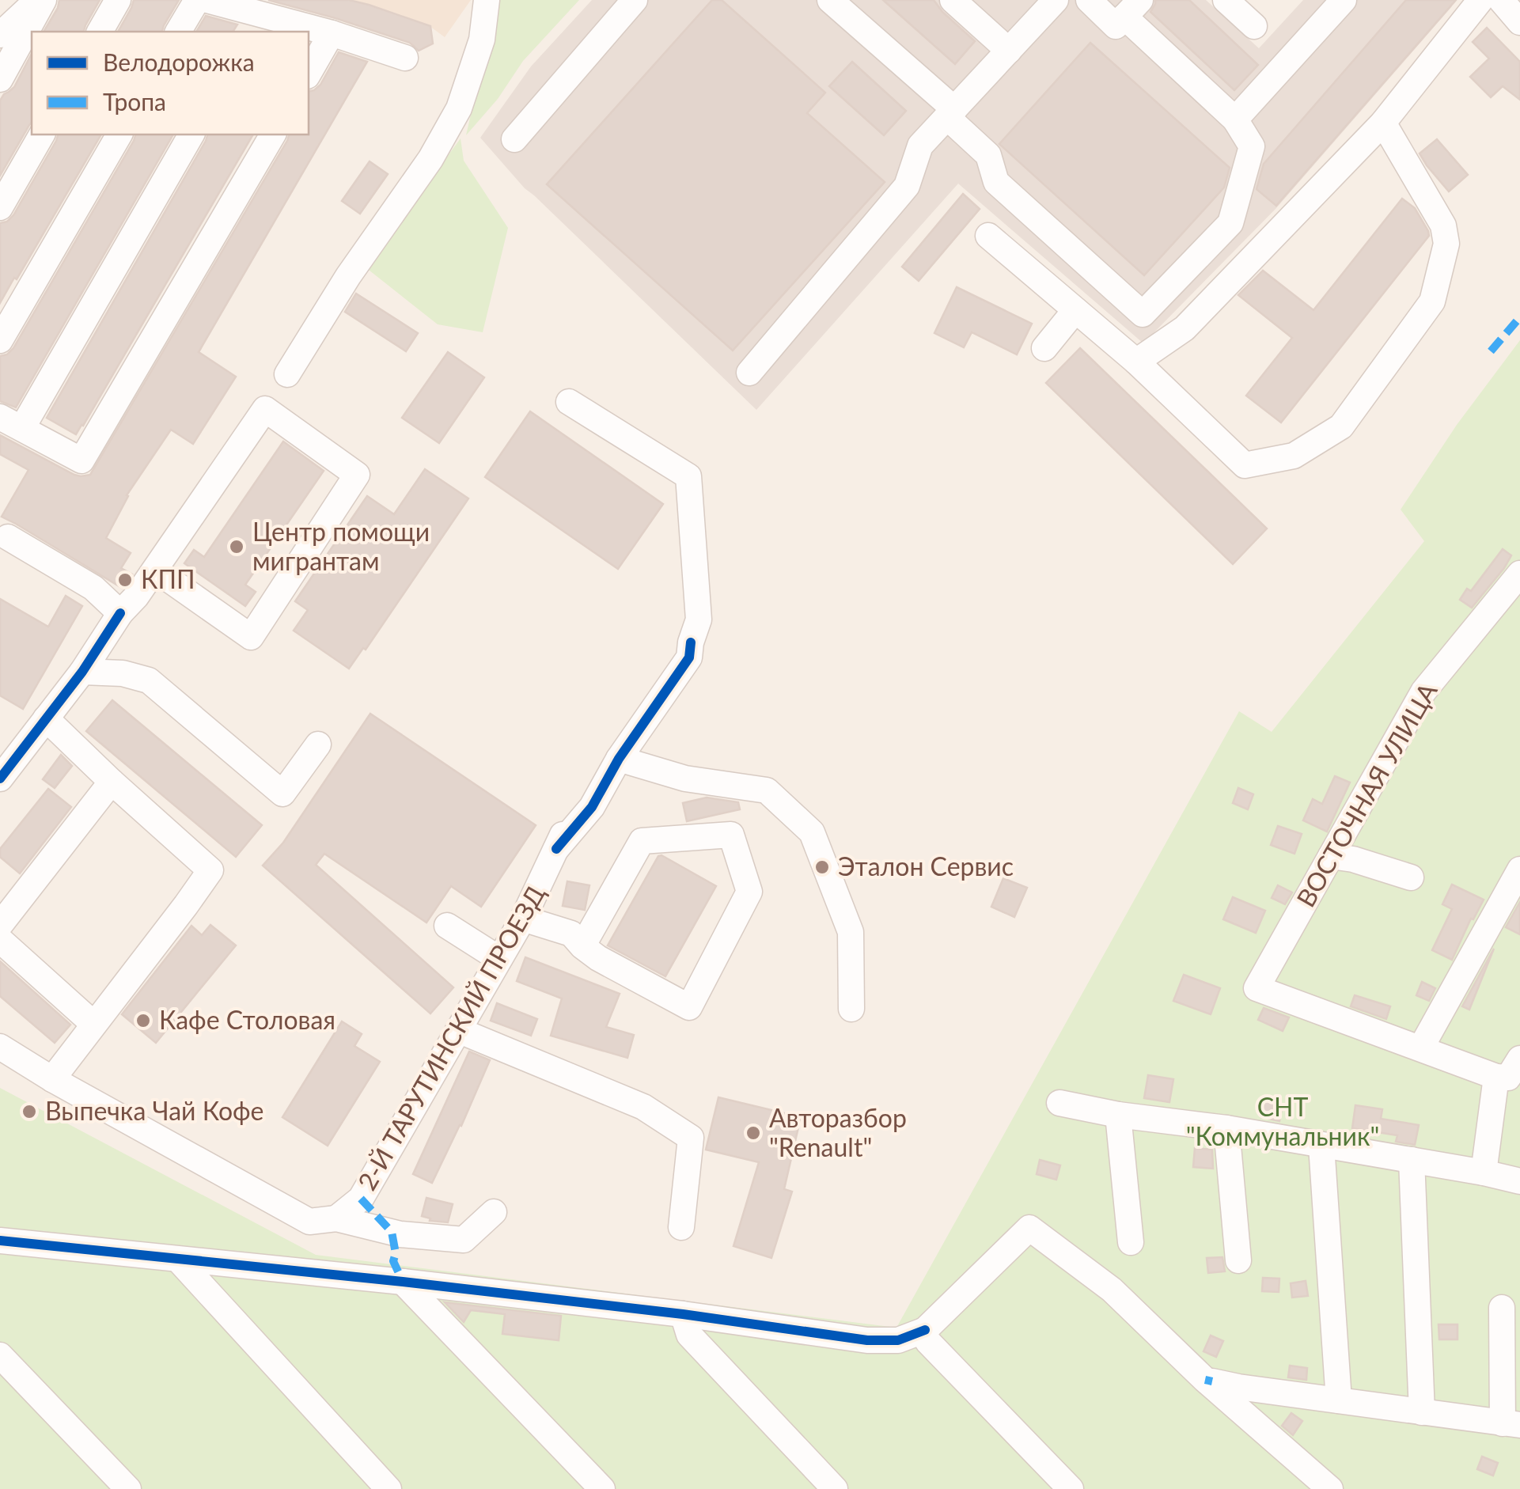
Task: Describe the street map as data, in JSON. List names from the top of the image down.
{
  "streets": {
    "street": ["ВОСТОЧНАЯ УЛИЦА", "2-Й ТАРУТИНСКИЙ ПРОЕЗД"]
  },
  "parks": ["СНТ \"Коммунальник\""],
  "places": [
    "Центр помощи мигрантам",
    "КПП",
    "Эталон Сервис",
    "Кафе Столовая",
    "Выпечка Чай Кофе",
    "Авторазбор \"Renault\""
  ],
  "legend": ["Велодорожка", "Тропа"]
}
